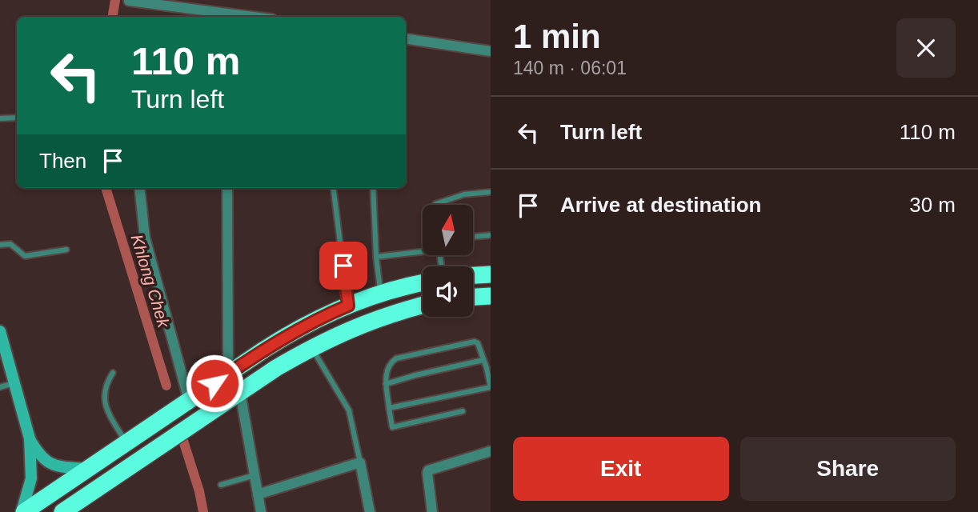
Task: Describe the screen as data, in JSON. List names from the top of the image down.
{
  "water": ["Khlong Chek"],
  "north": "top",
  "page": {
    "heading": ["1 min", "140 m · 06:01"],
    "turn": ["110 m", "Turn left"],
    "list": [
      {
        "name": "Turn left",
        "value": "110 m"
      },
      {
        "name": "Arrive at destination",
        "value": "30 m"
      }
    ],
    "then": "Then",
    "buttons": ["Exit", "Share"]
  }
}
